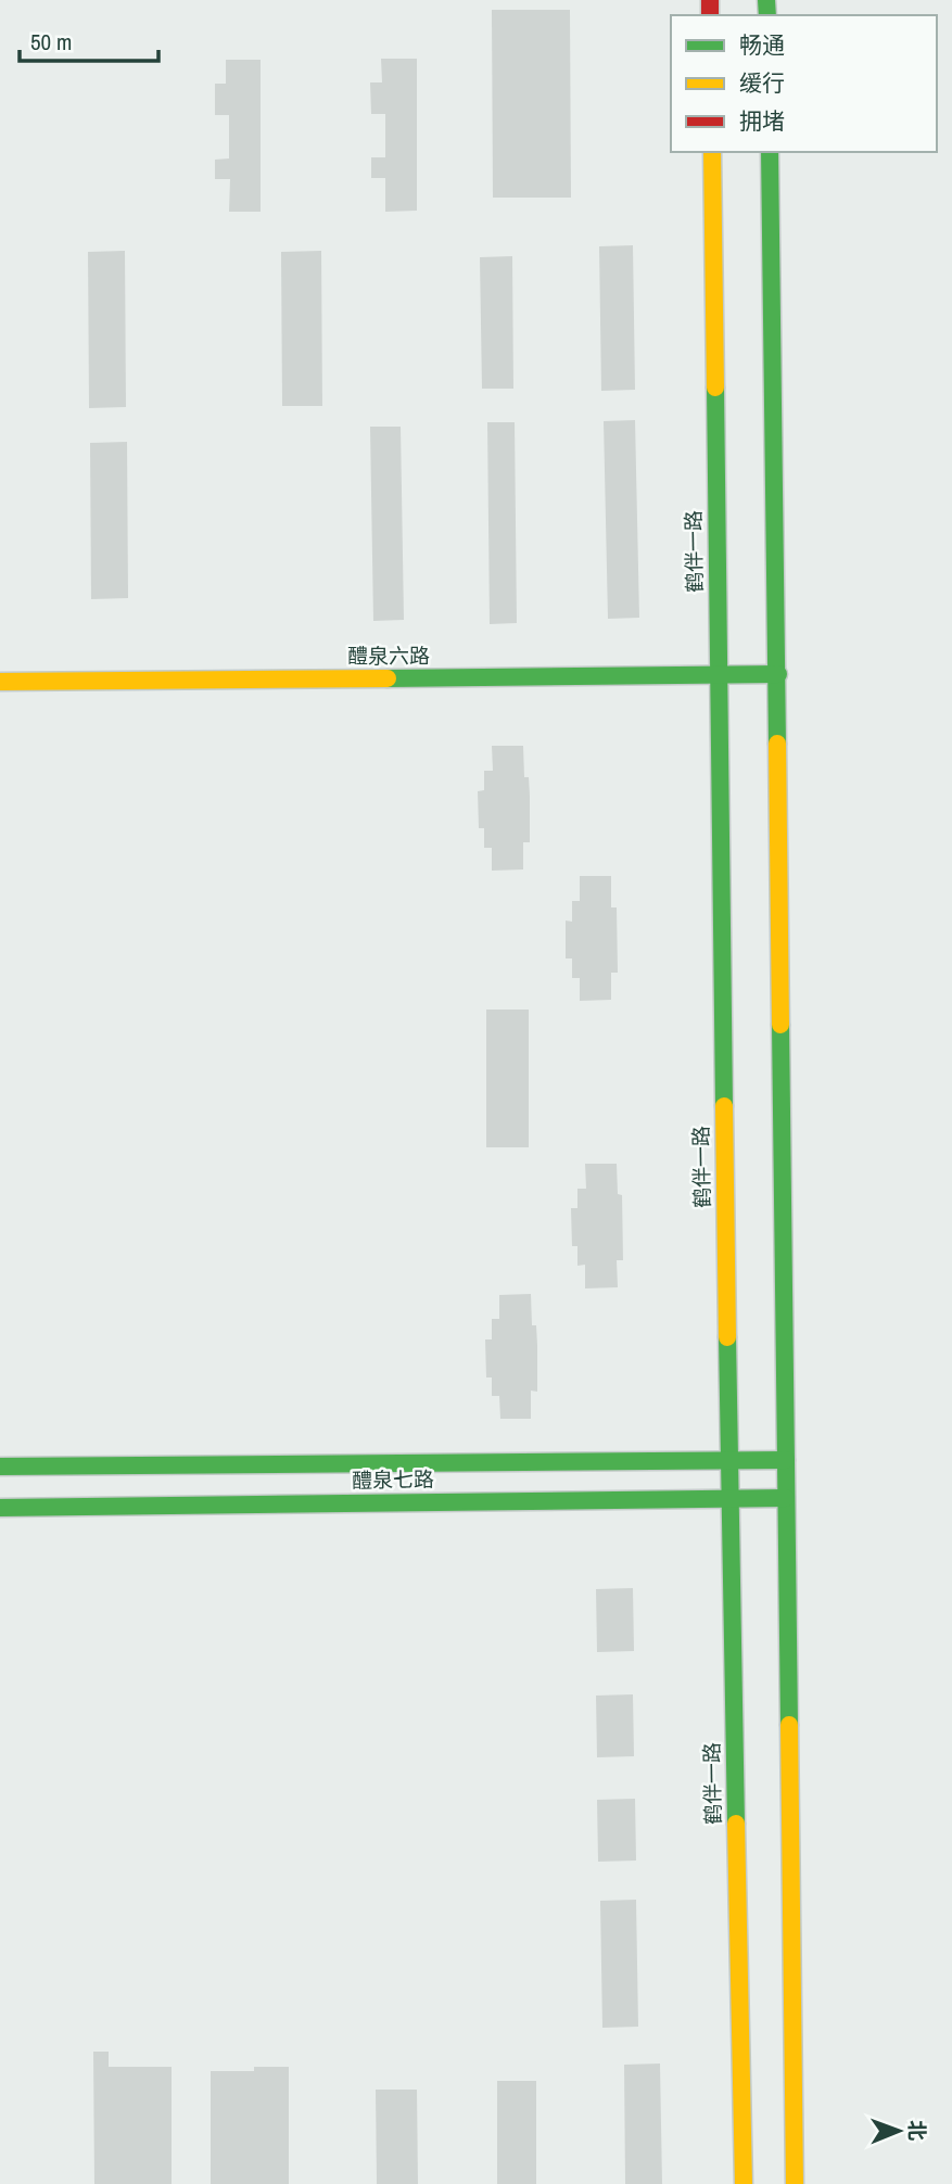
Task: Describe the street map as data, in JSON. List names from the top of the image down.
{
  "streets": {
    "main road": ["鹤伴一路", "醴泉六路", "醴泉七路"]
  },
  "crossings": [
    ["鹤伴一路", "醴泉六路"],
    ["鹤伴一路", "醴泉七路"]
  ],
  "legend": ["畅通", "缓行", "拥堵"],
  "scale_bar": "50 m",
  "north": "right"
}
